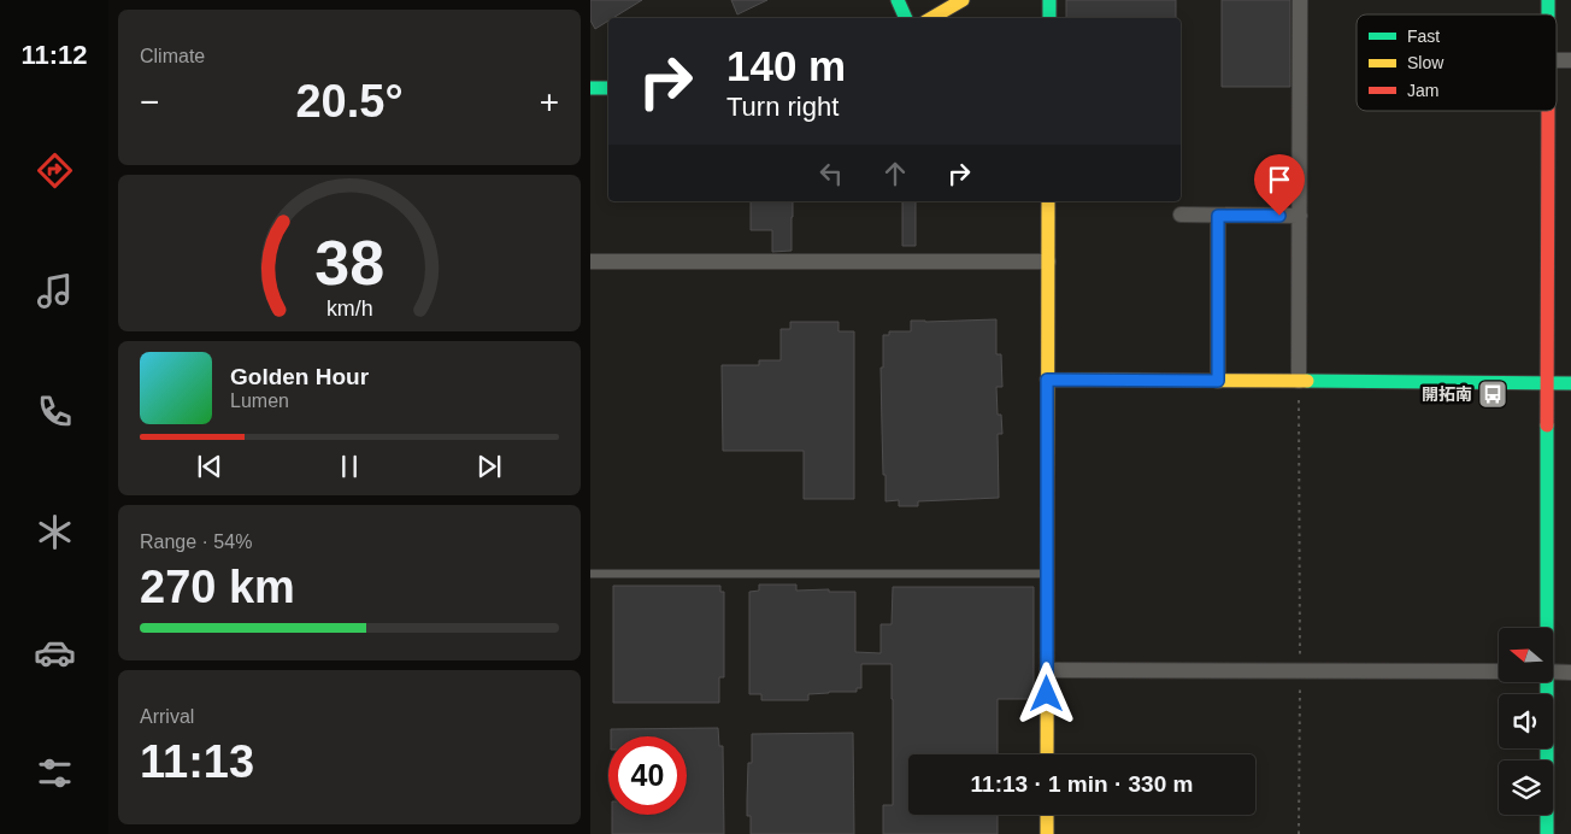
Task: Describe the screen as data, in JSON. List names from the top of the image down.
{
  "places": {
    "bus stop": ["開拓南"]
  },
  "legend": ["Fast", "Slow", "Jam"],
  "north": "left",
  "page": {
    "tabs": "11:12",
    "tile": [
      "Climate",
      ["Range · 54%", "270 km"],
      ["Arrival", "11:13"]
    ],
    "turn": ["140 m", "Turn right"],
    "heat": ["−", "20.5°", "+"],
    "song": ["Golden Hour", "Lumen"],
    "limit": "40",
    "trip": "11:13 · 1 min · 330 m",
    "gauge": ["38", "km/h"]
  }
}
